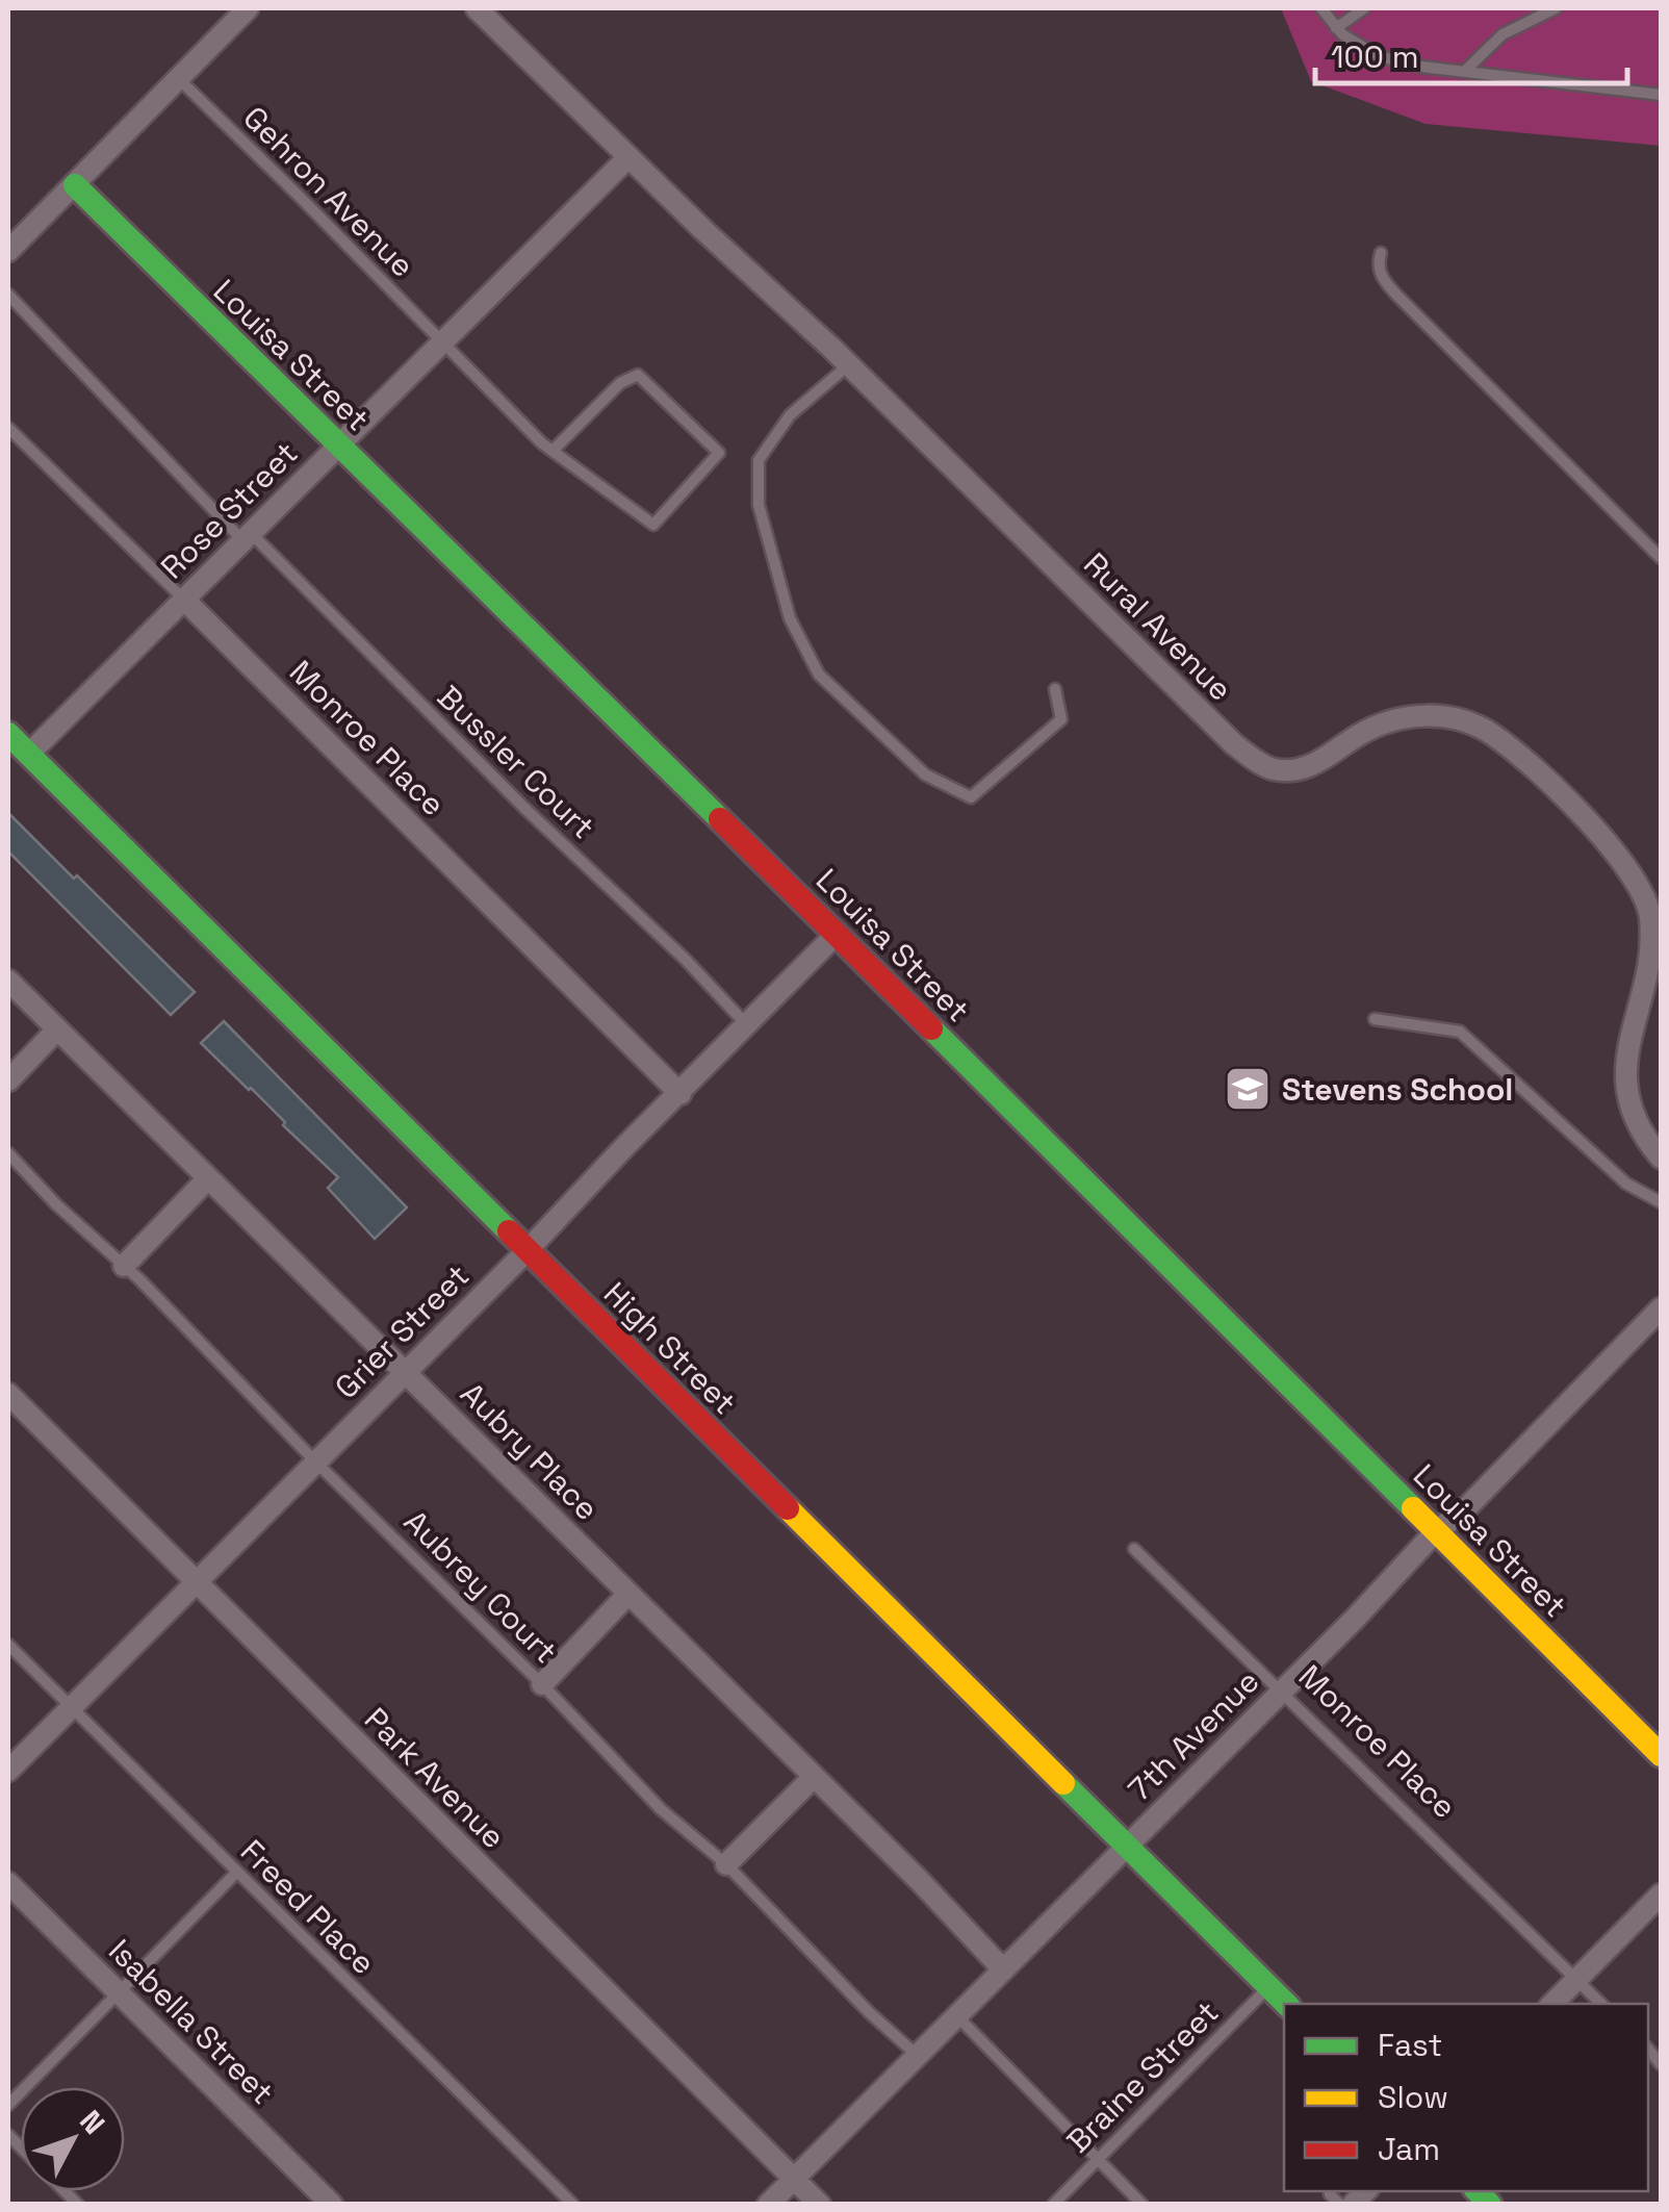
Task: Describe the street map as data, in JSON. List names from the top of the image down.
{
  "streets": {
    "street": [
      "Louisa Street",
      "Rose Street",
      "Rural Avenue",
      "Monroe Place",
      "Grier Street",
      "High Street",
      "Aubry Place",
      "7th Avenue",
      "Park Avenue",
      "Isabella Street"
    ],
    "lane": [
      "Gehron Avenue",
      "Bussler Court",
      "Aubrey Court",
      "Freed Place",
      "Braine Street"
    ]
  },
  "crossings": [
    ["Gehron Avenue", "Rose Street"],
    ["Louisa Street", "Rose Street"],
    ["Louisa Street", "Grier Street"],
    ["Louisa Street", "7th Avenue"],
    ["Rose Street", "Rural Avenue"],
    ["Rose Street", "Monroe Place"],
    ["Rose Street", "Bussler Court"],
    ["Rose Street", "High Street"],
    ["Monroe Place", "Grier Street"],
    ["Monroe Place", "7th Avenue"],
    ["Bussler Court", "Grier Street"],
    ["Grier Street", "High Street"],
    ["Grier Street", "Aubry Place"],
    ["Grier Street", "Aubrey Court"],
    ["Grier Street", "Park Avenue"],
    ["Grier Street", "Freed Place"],
    ["High Street", "7th Avenue"],
    ["High Street", "Braine Street"],
    ["Aubry Place", "7th Avenue"],
    ["Aubrey Court", "7th Avenue"],
    ["7th Avenue", "Park Avenue"]
  ],
  "places": {
    "school or university": ["Stevens School"]
  },
  "legend": ["Fast", "Slow", "Jam"],
  "scale_bar": "100 m",
  "north": "top right"
}
